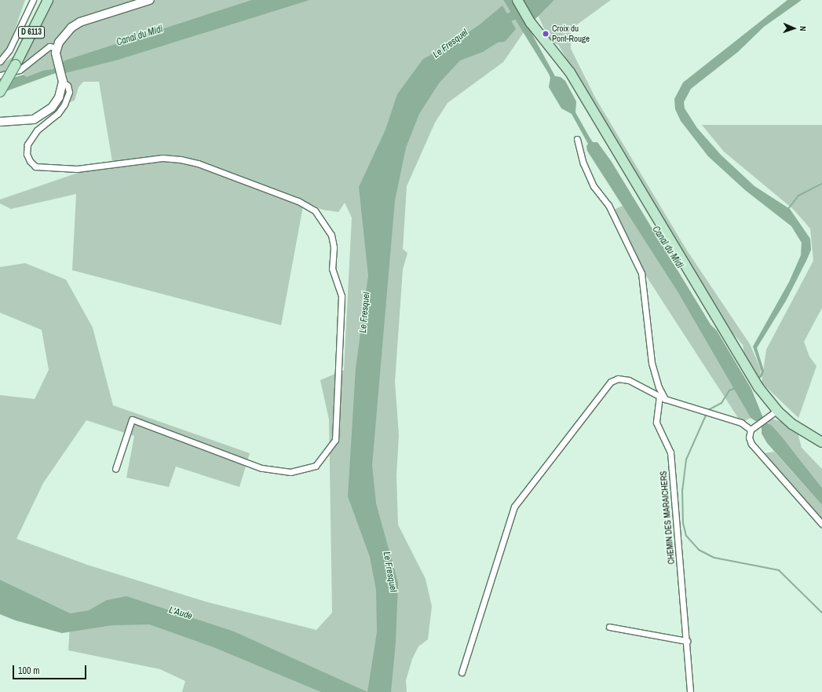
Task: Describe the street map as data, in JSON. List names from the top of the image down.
{
  "streets": {
    "main road": ["D 6113"],
    "street": ["CHEMIN DES MARAICHERS"]
  },
  "water": ["Canal du Midi", "Le Fresquel", "L'Aude"],
  "places": ["Croix du Pont-Rouge"],
  "scale_bar": "100 m",
  "north": "right"
}
